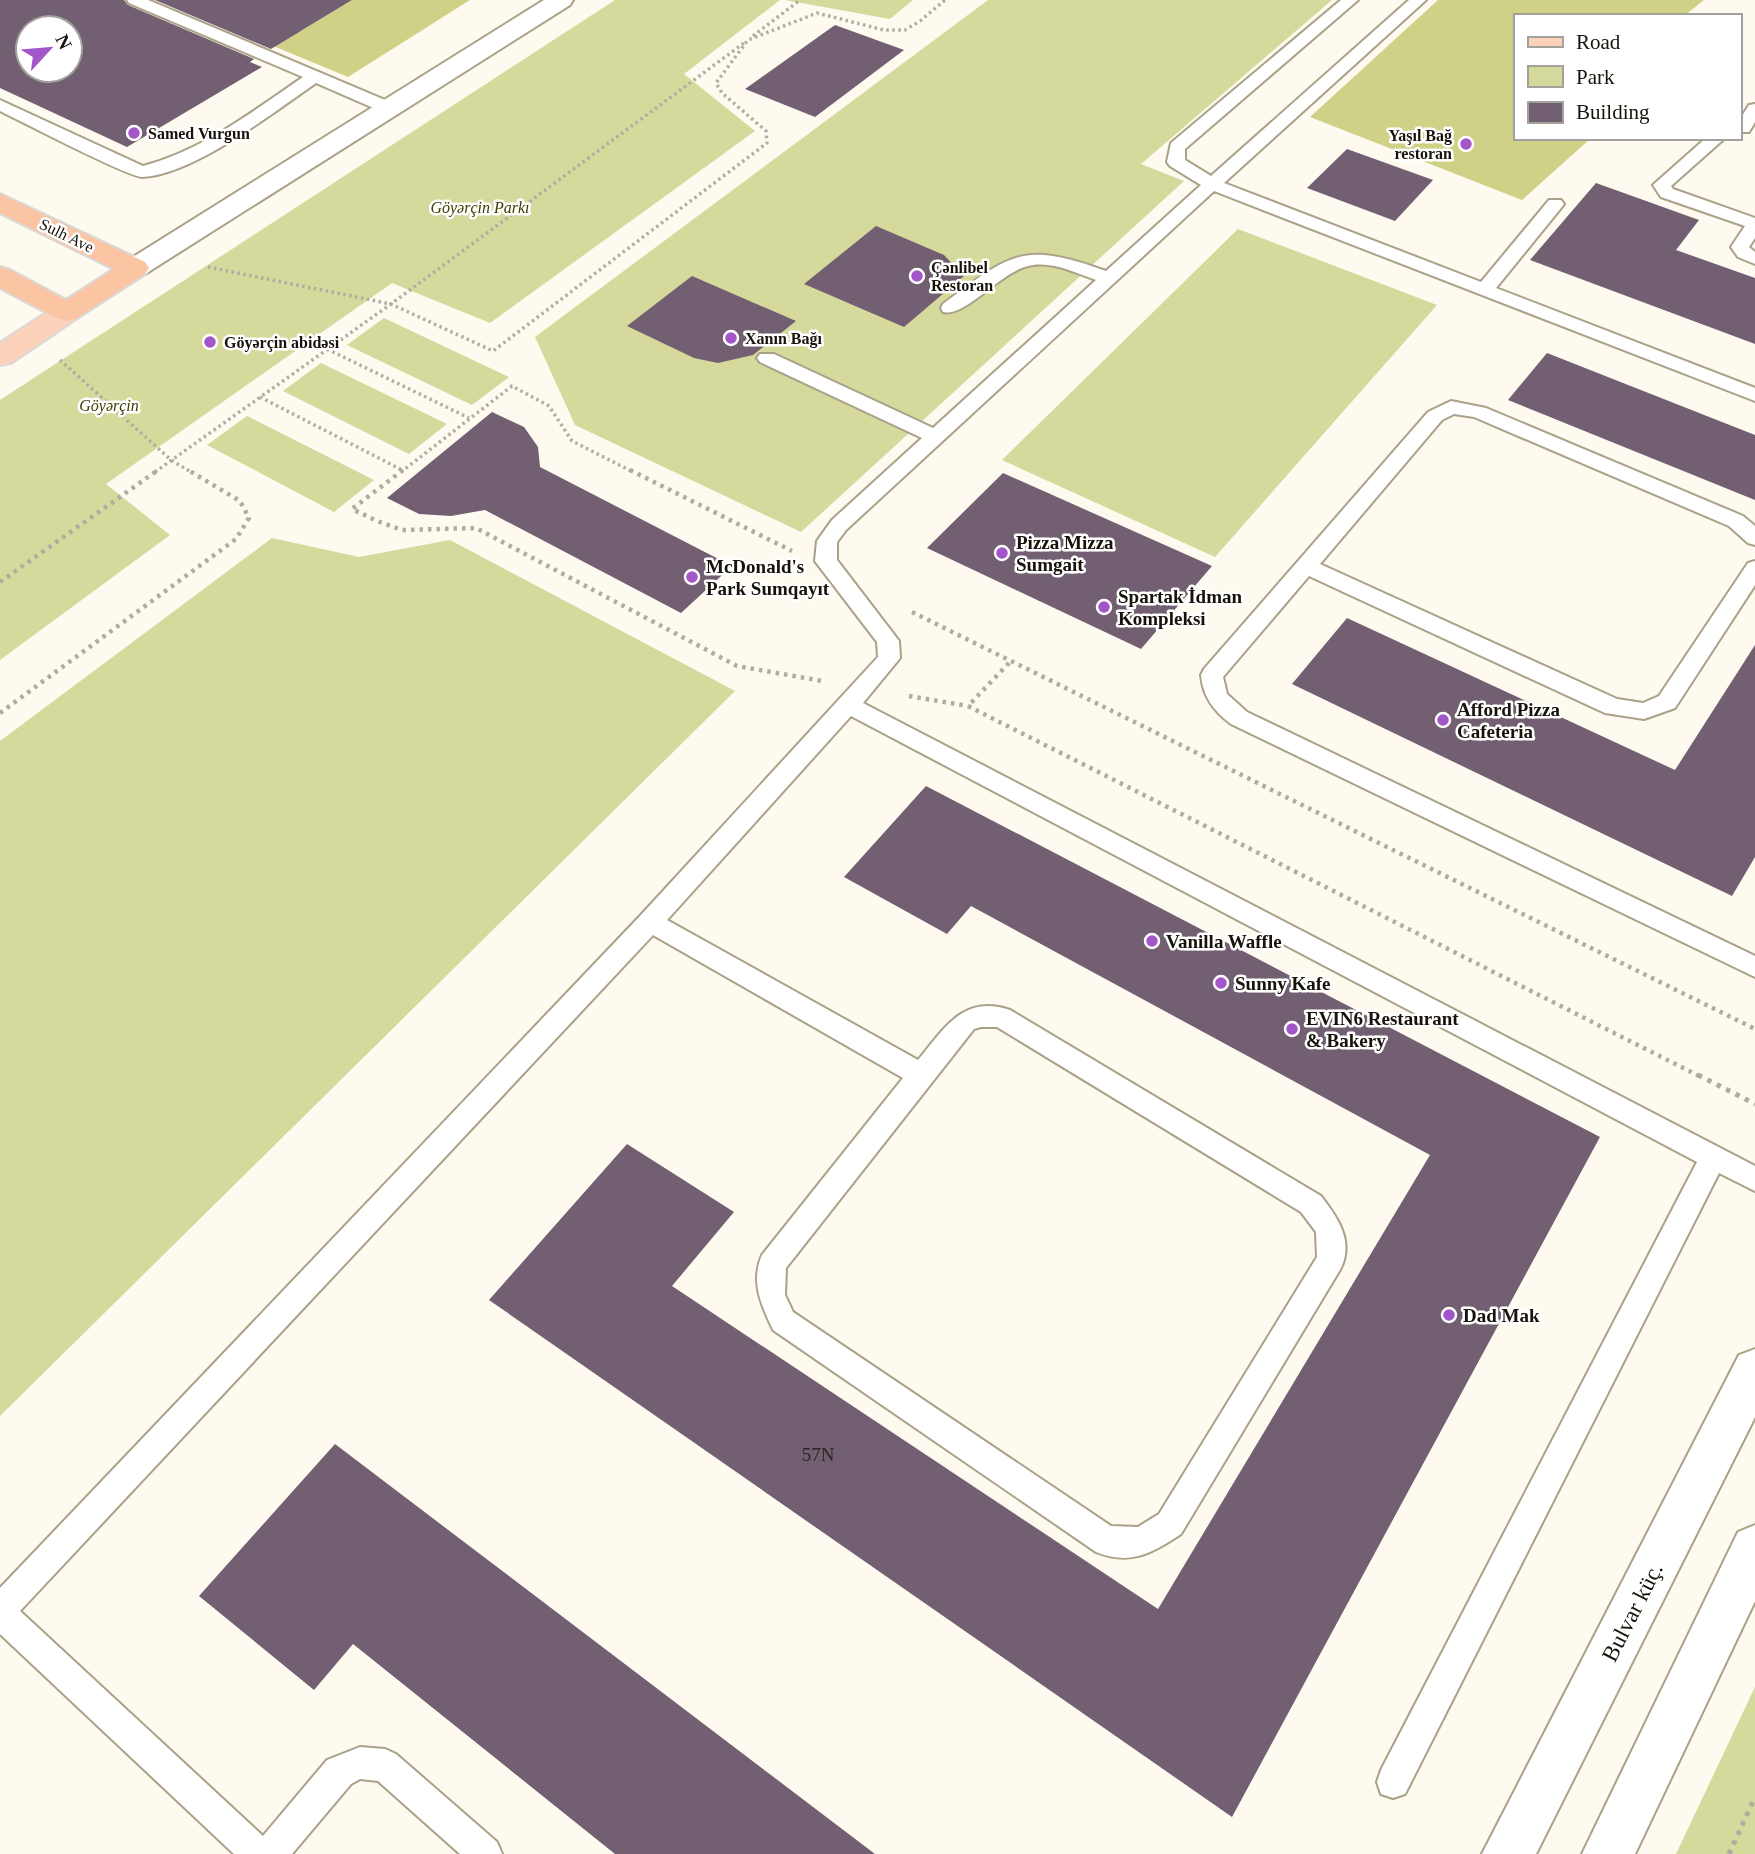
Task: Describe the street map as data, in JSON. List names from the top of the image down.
{
  "streets": {
    "highway": ["Sulh Ave"],
    "main road": ["Bulvar küç."]
  },
  "parks": ["Göyərçin Parkı", "Göyərçin"],
  "places": [
    "Samed Vurgun",
    "Yaşıl Bağ restoran",
    "Çənlibel Restoran",
    "Xanın Bağı",
    "Göyərçin abidəsi",
    "Pizza Mizza Sumgait",
    "McDonald's Park Sumqayıt",
    "Spartak İdman Kompleksi",
    "Afford Pizza Cafeteria",
    "Vanilla Waffle",
    "Sunny Kafe",
    "EVIN6 Restaurant & Bakery",
    "Dad Mak"
  ],
  "house_numbers": ["57N"],
  "legend": ["Road", "Park", "Building"],
  "north": "top right"
}
